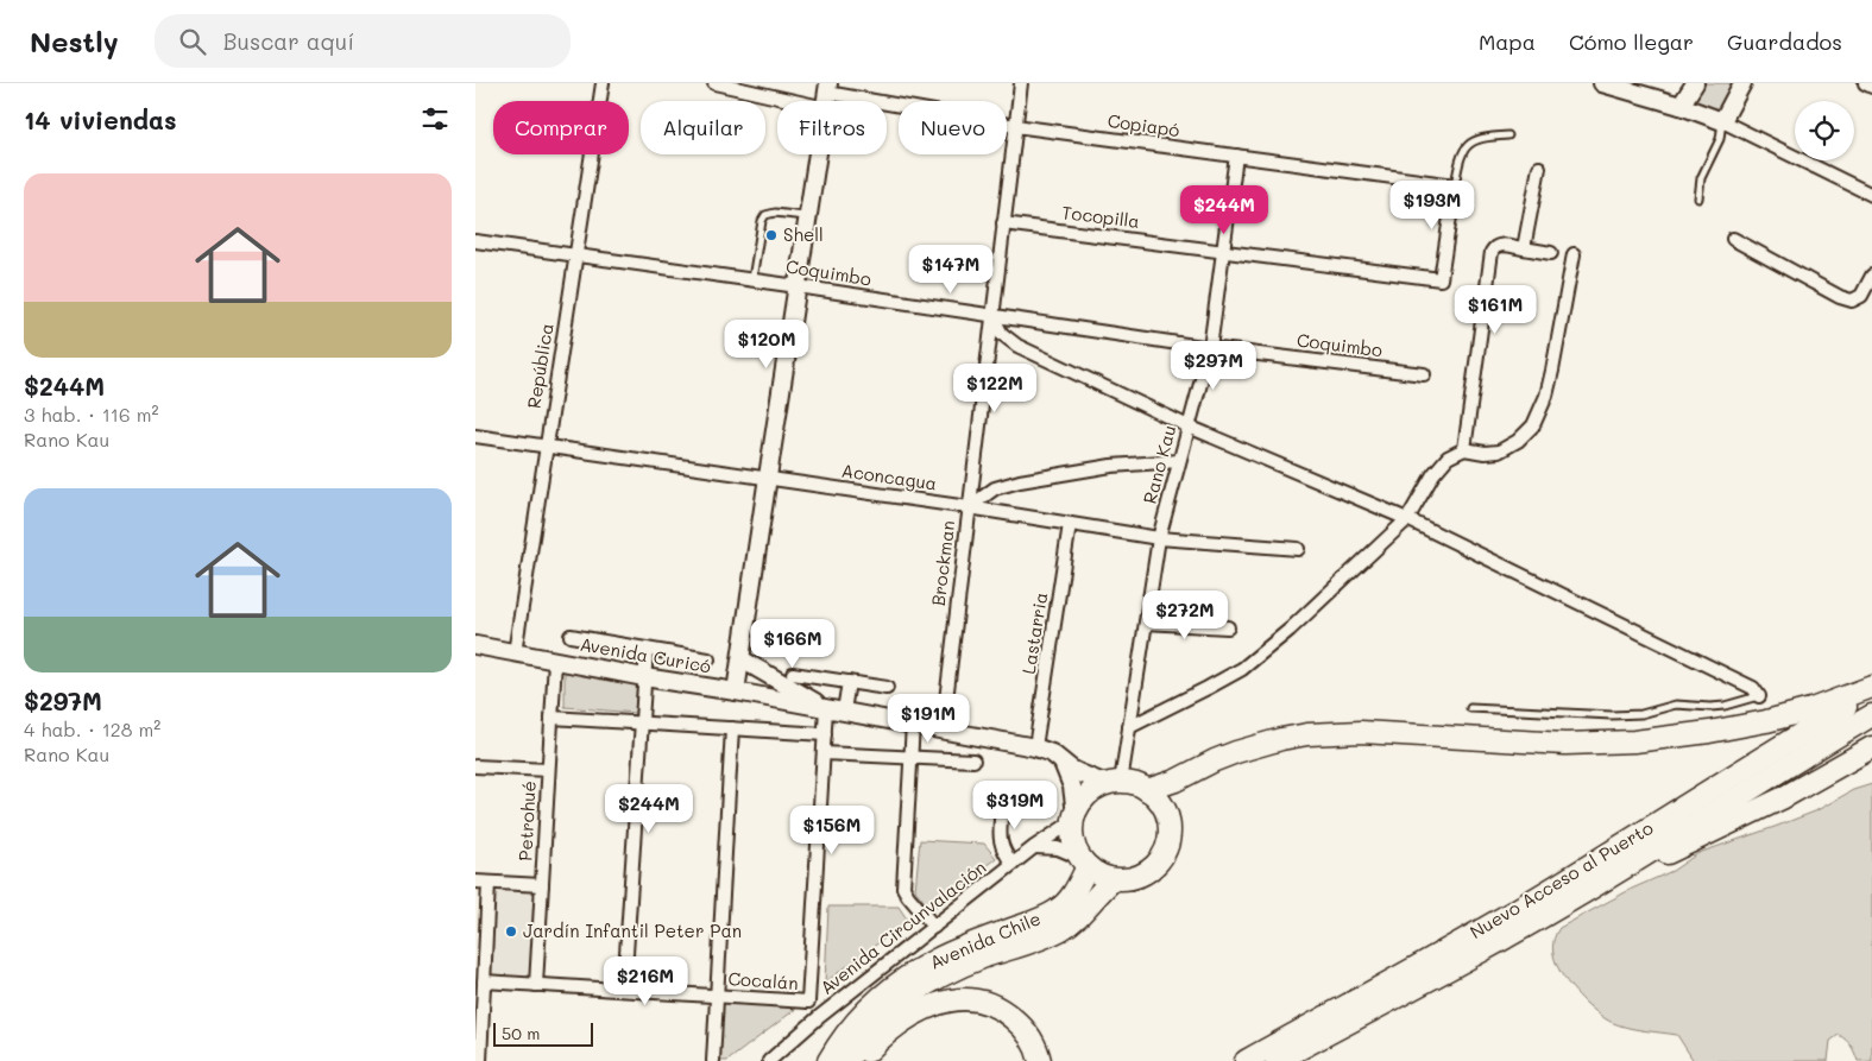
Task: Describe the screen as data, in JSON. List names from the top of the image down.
{
  "streets": {
    "highway": ["Nuevo Acceso al Puerto", "Avenida Chile"],
    "main road": ["Avenida Curicó"],
    "street": [
      "Copiapó",
      "Tocopilla",
      "Coquimbo",
      "República",
      "Rano Kau",
      "Aconcagua",
      "Brockman",
      "Lastarria",
      "Petrohué",
      "Avenida Circunvalación",
      "Cocalán"
    ]
  },
  "crossings": [
    ["Copiapó", "Tocopilla"],
    ["Copiapó", "Rano Kau"],
    ["Copiapó", "Brockman"],
    ["Tocopilla", "Rano Kau"],
    ["Tocopilla", "Brockman"],
    ["Coquimbo", "República"],
    ["Coquimbo", "Rano Kau"],
    ["Coquimbo", "Brockman"],
    ["República", "Aconcagua"],
    ["República", "Avenida Curicó"],
    ["Rano Kau", "Aconcagua"],
    ["Rano Kau", "Avenida Curicó"],
    ["Rano Kau", "Avenida Circunvalación"],
    ["Rano Kau", "Avenida Chile"],
    ["Aconcagua", "Brockman"],
    ["Aconcagua", "Lastarria"],
    ["Brockman", "Avenida Curicó"],
    ["Lastarria", "Avenida Curicó"],
    ["Avenida Curicó", "Petrohué"],
    ["Avenida Curicó", "Avenida Circunvalación"],
    ["Avenida Curicó", "Avenida Chile"],
    ["Petrohué", "Cocalán"],
    ["Avenida Circunvalación", "Avenida Chile"],
    ["Avenida Circunvalación", "Cocalán"]
  ],
  "places": ["Shell", "Jardín Infantil Peter Pan"],
  "scale_bar": "50 m",
  "page": {
    "header": "Nestly",
    "search": "Buscar aquí",
    "nav": ["Mapa", "Cómo llegar", "Guardados"],
    "heading": "14 viviendas",
    "chip": [
      "Comprar",
      "Alquilar",
      "Filtros",
      "Nuevo"
    ],
    "list": [
      {
        "name": "$244M",
        "note": "3 hab. · 116 m² · Rano Kau"
      },
      {
        "name": "$297M",
        "note": "4 hab. · 128 m² · Rano Kau"
      }
    ],
    "price": [
      "$193M",
      "$244M",
      "$147M",
      "$161M",
      "$120M",
      "$297M",
      "$122M",
      "$272M",
      "$166M",
      "$191M",
      "$319M",
      "$244M",
      "$156M",
      "$216M"
    ],
    "scale": "50 m"
  }
}
